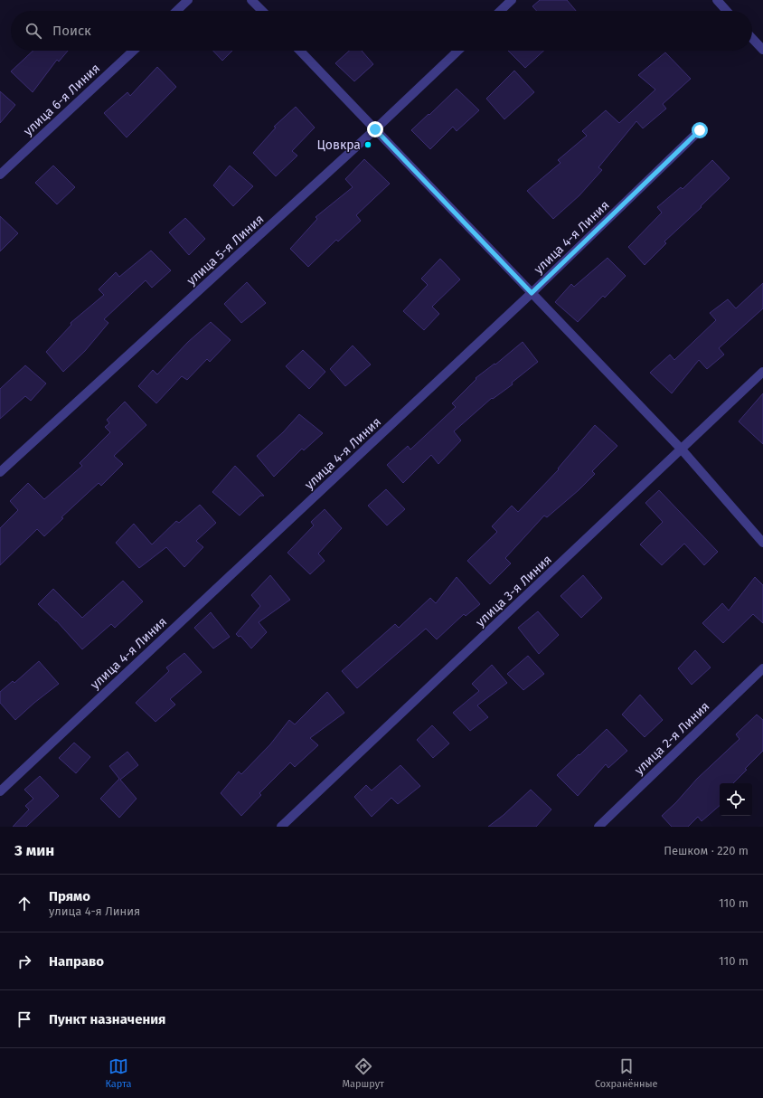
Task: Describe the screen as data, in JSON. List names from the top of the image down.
{
  "streets": {
    "street": [
      "улица 6-я Линия",
      "улица 4-я Линия",
      "улица 5-я Линия",
      "улица 3-я Линия",
      "улица 2-я Линия"
    ]
  },
  "places": ["Цовкра"],
  "page": {
    "search": "Поиск",
    "heading": ["3 мин", "Пешком · 220 m"],
    "list": [
      ["Прямо", "улица 4-я Линия", "110 m"],
      ["Направо", "110 m"],
      "Пункт назначения"
    ],
    "nav": ["Карта", "Маршрут", "Сохранённые"]
  }
}
